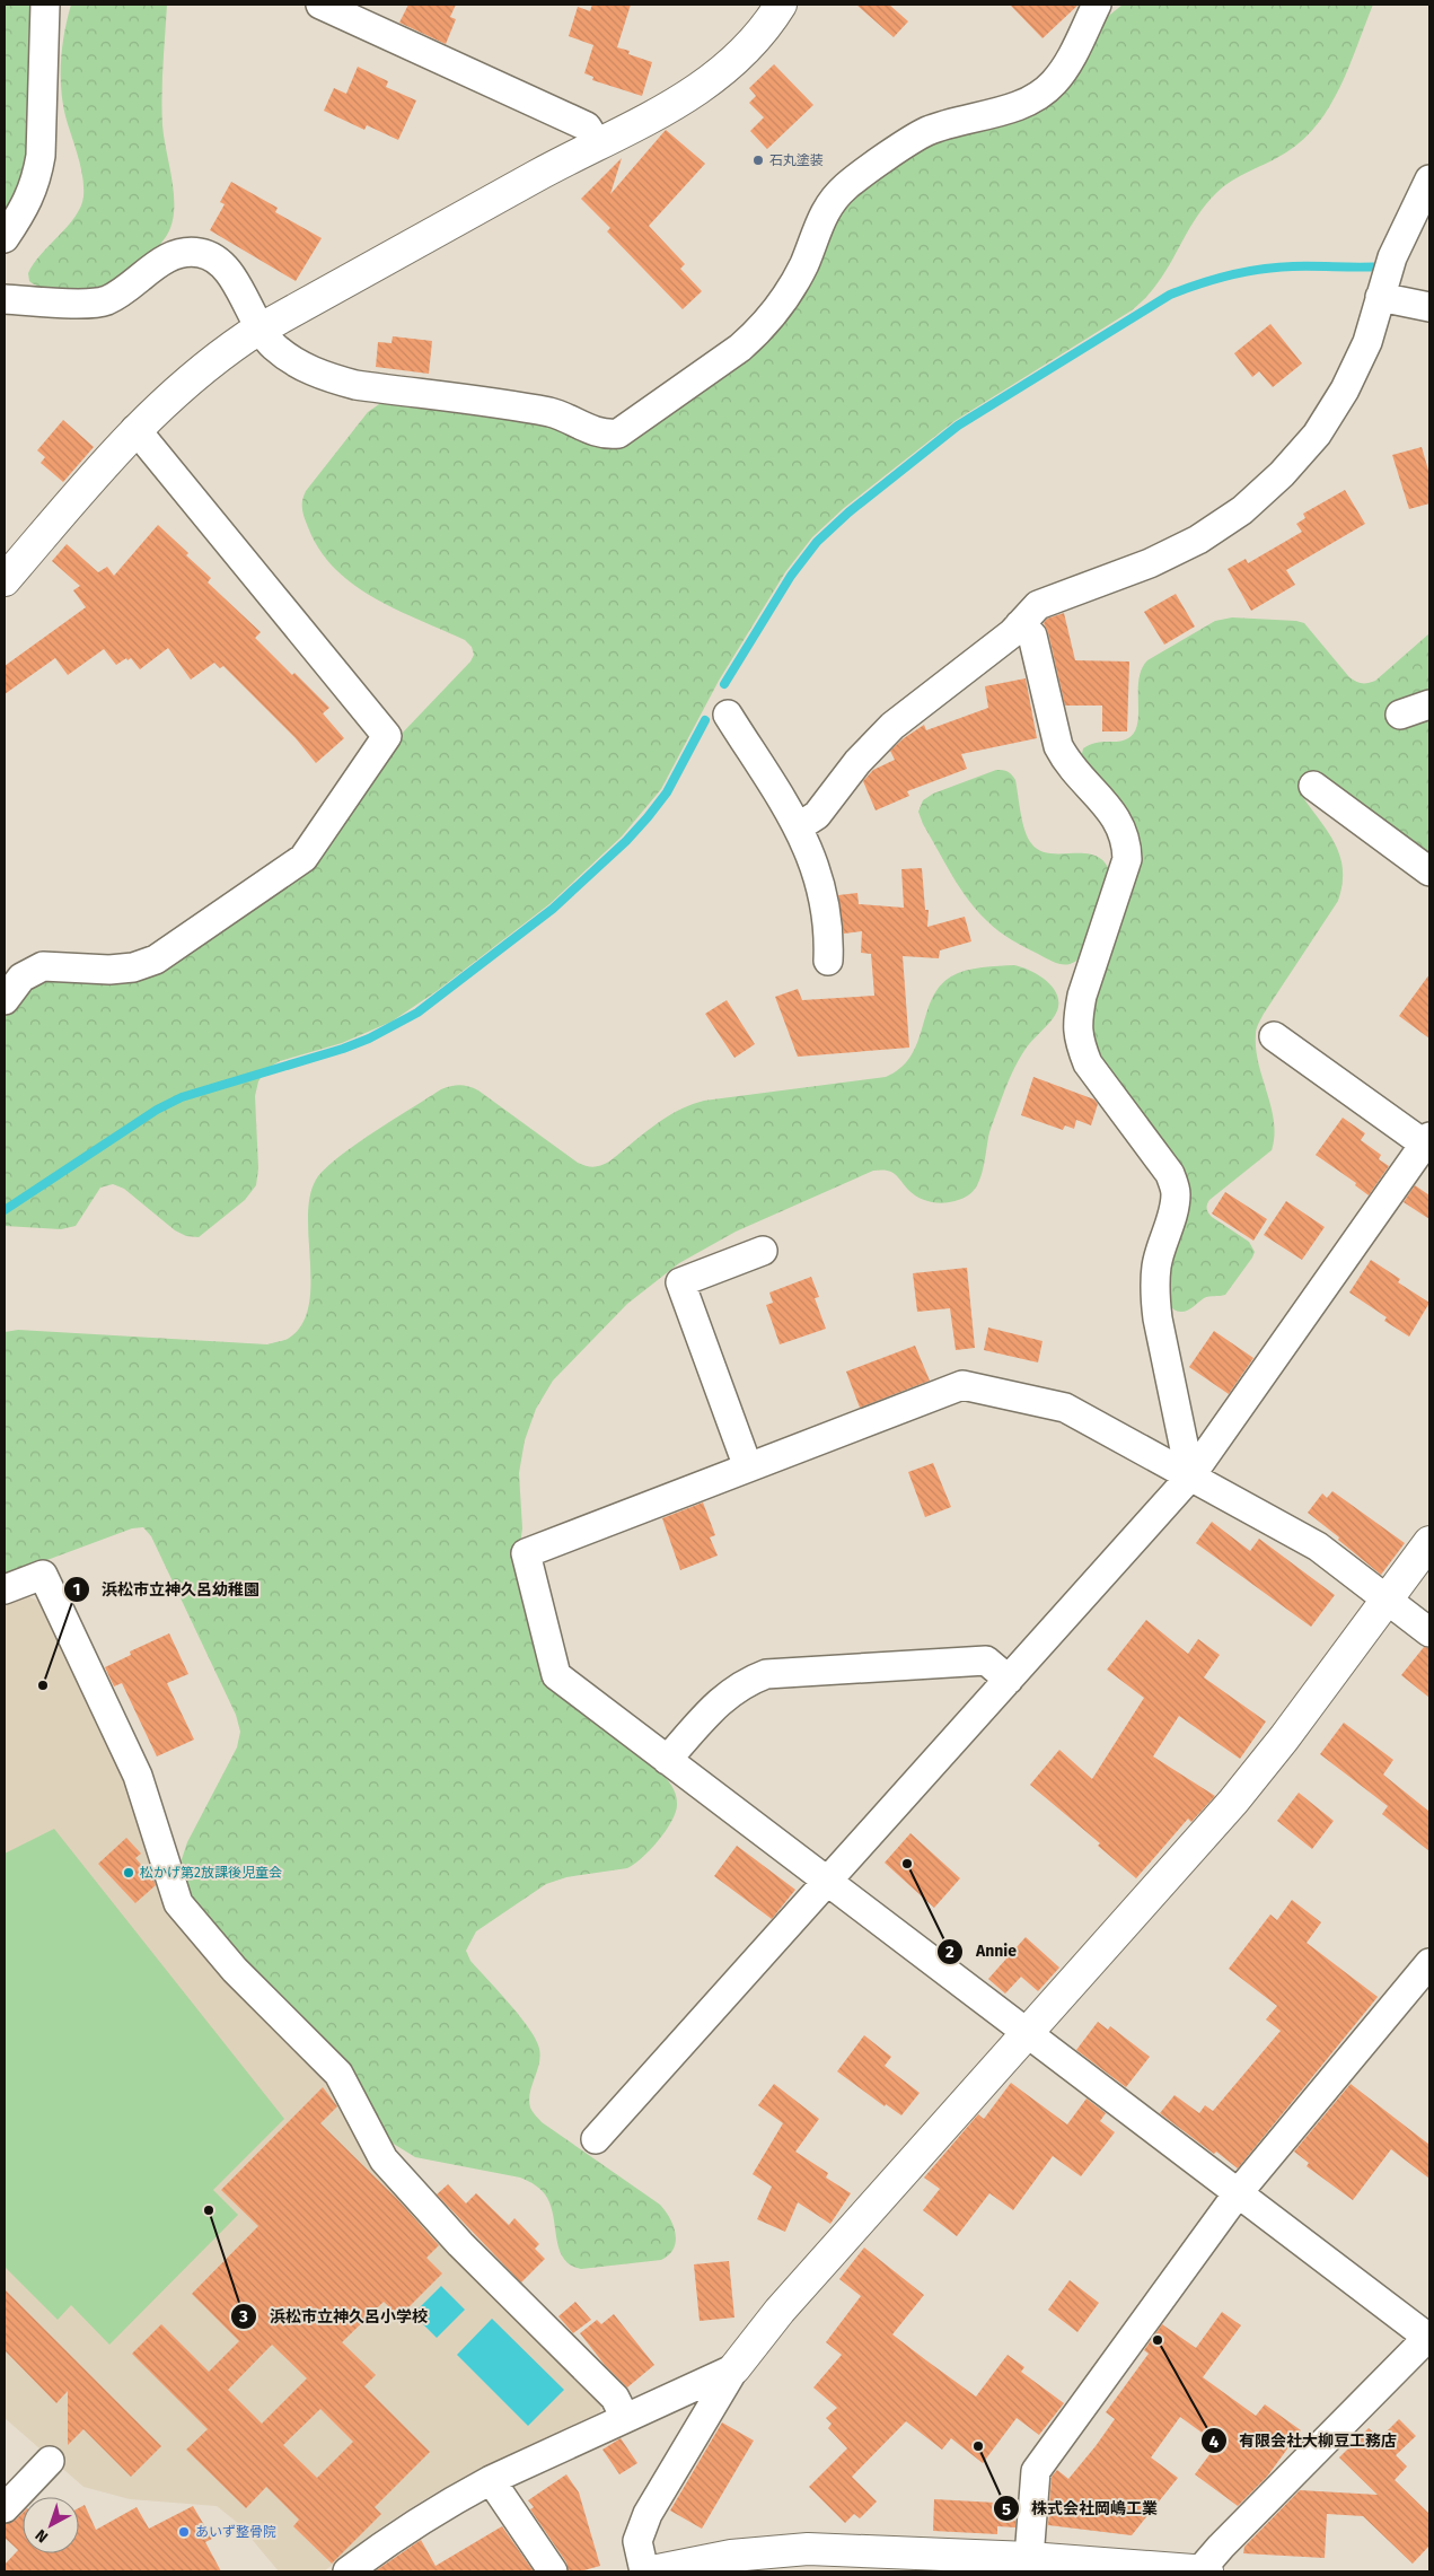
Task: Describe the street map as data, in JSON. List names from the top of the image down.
{
  "places": [
    "石丸塗装",
    "浜松市立神久呂幼稚園",
    "Annie",
    "松かげ第2放課後児童会",
    "浜松市立神久呂小学校",
    "有限会社大柳豆工務店",
    "株式会社岡嶋工業",
    "あいず整骨院"
  ],
  "north": "bottom left"
}
